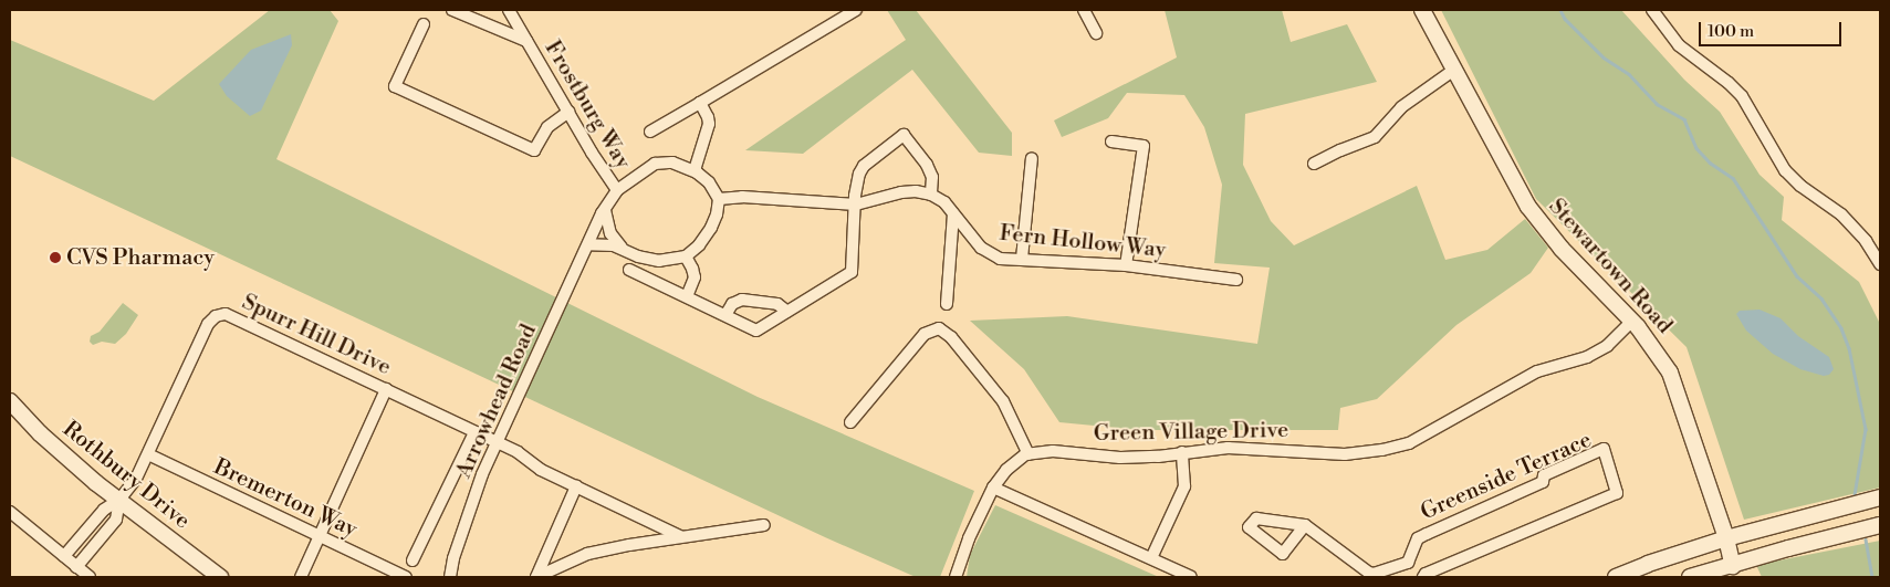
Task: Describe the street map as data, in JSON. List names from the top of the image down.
{
  "streets": {
    "street": [
      "Frostburg Way",
      "Fern Hollow Way",
      "Stewartown Road",
      "Spurr Hill Drive",
      "Arrowhead Road",
      "Green Village Drive",
      "Rothbury Drive",
      "Greenside Terrace",
      "Bremerton Way"
    ]
  },
  "crossings": [
    ["Frostburg Way", "Arrowhead Road"],
    ["Stewartown Road", "Green Village Drive"],
    ["Spurr Hill Drive", "Arrowhead Road"],
    ["Spurr Hill Drive", "Rothbury Drive"],
    ["Spurr Hill Drive", "Bremerton Way"]
  ],
  "places": ["CVS Pharmacy"],
  "scale_bar": "100 m"
}
